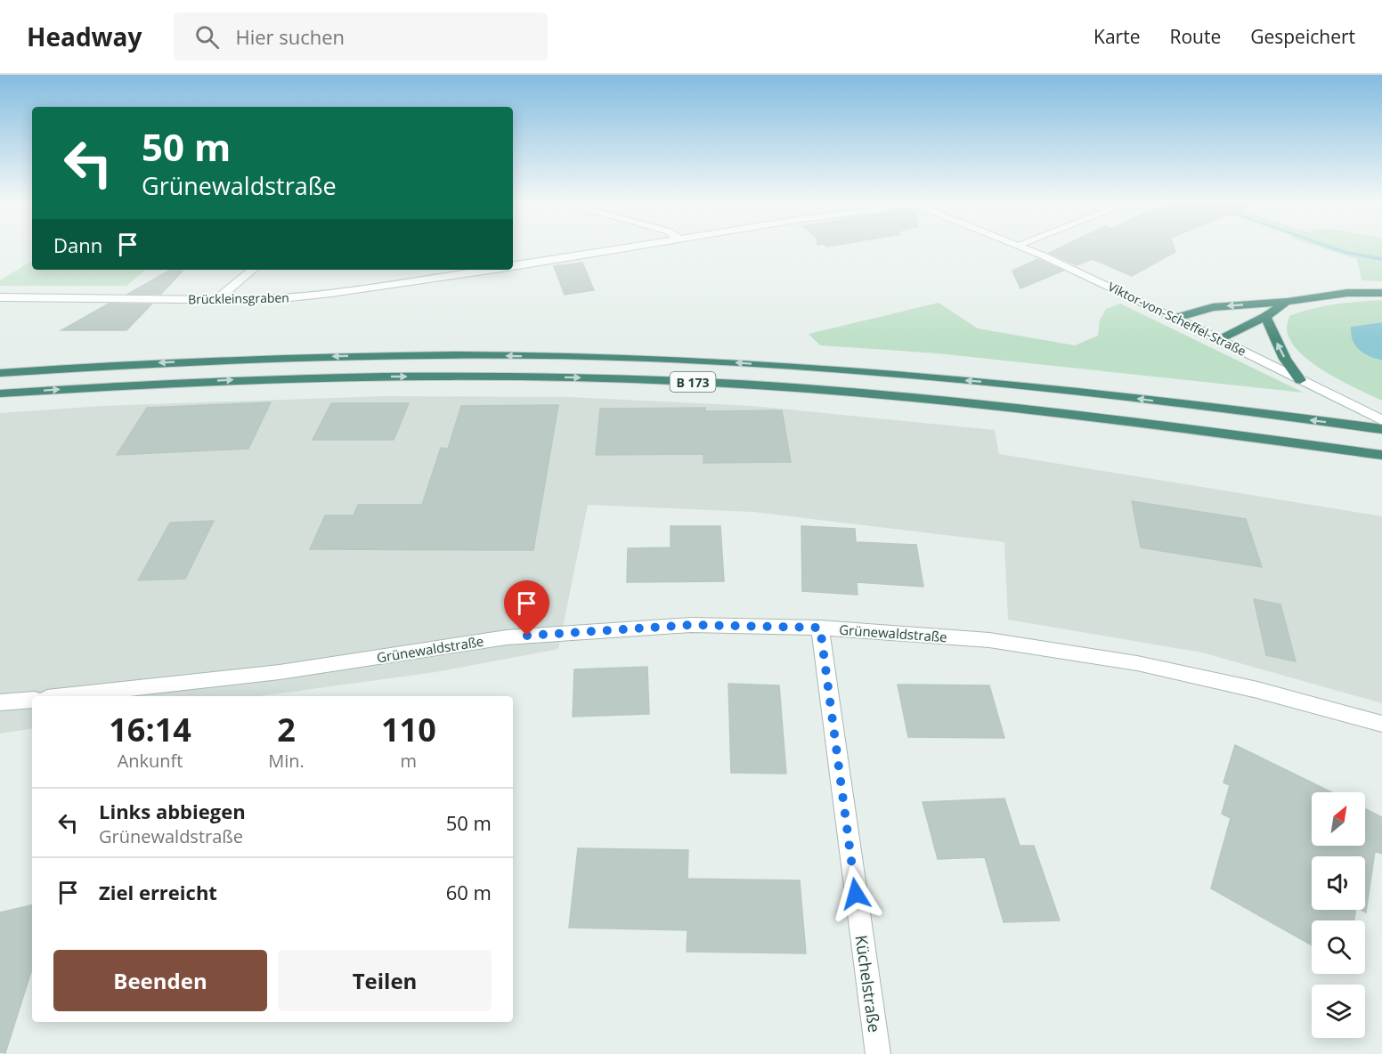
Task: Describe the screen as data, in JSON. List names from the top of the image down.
{
  "streets": {
    "highway": ["B 173"],
    "street": [
      "Brückleinsgraben",
      "Viktor-von-Scheffel-Straße",
      "Grünewaldstraße",
      "Küchelstraße"
    ]
  },
  "crossings": [
    ["Grünewaldstraße", "Küchelstraße"]
  ],
  "north": "top right",
  "page": {
    "header": "Headway",
    "search": "Hier suchen",
    "nav": ["Karte", "Route", "Gespeichert"],
    "turn": ["50 m", "Grünewaldstraße"],
    "then": "Dann",
    "eta": [
      "16:14",
      "Ankunft",
      "2",
      "Min.",
      "110",
      "m"
    ],
    "list": [
      {
        "name": "Links abbiegen",
        "note": "Grünewaldstraße",
        "value": "50 m"
      },
      {
        "name": "Ziel erreicht",
        "value": "60 m"
      }
    ],
    "buttons": ["Beenden", "Teilen"]
  }
}
